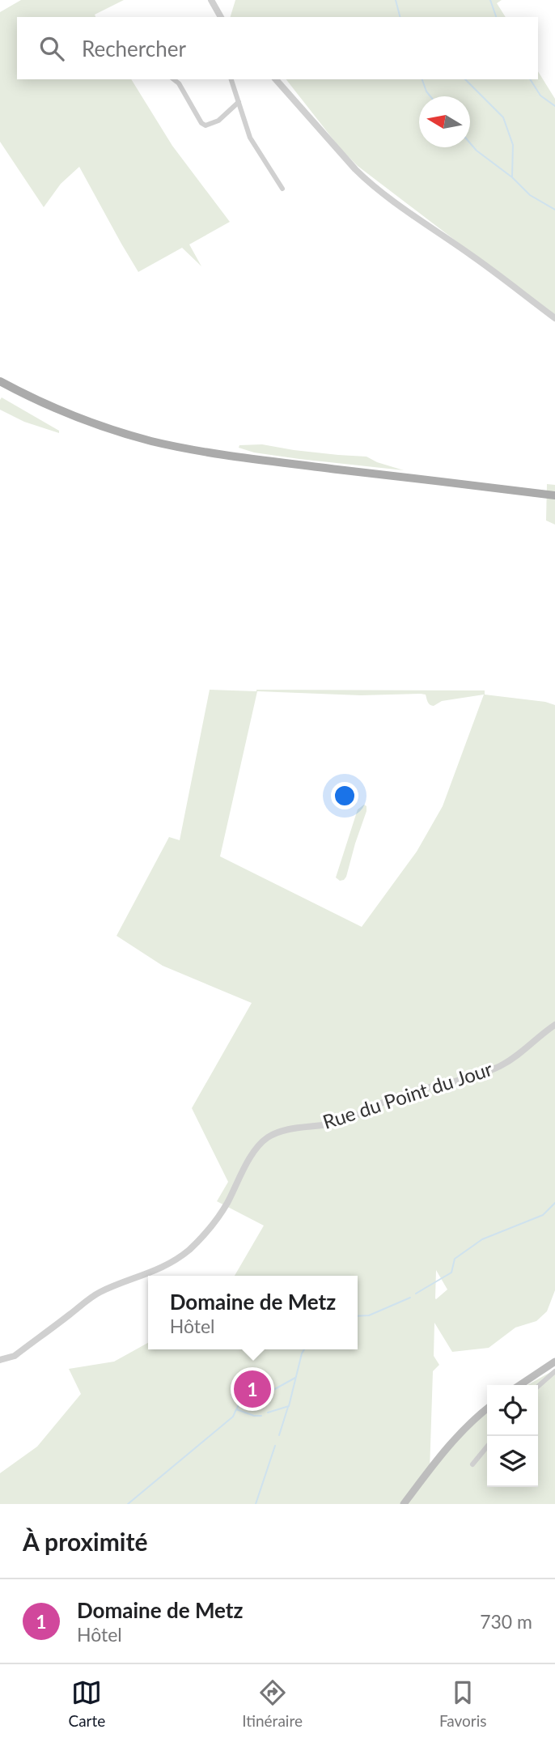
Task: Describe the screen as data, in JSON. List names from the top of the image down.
{
  "streets": {
    "street": ["Rue du Point du Jour"]
  },
  "north": "left",
  "page": {
    "search": "Rechercher",
    "popup": ["Domaine de Metz", "Hôtel"],
    "pins": "1",
    "heading": "À proximité",
    "list": [
      {
        "mark": "1",
        "name": "Domaine de Metz",
        "note": "Hôtel",
        "value": "730 m"
      }
    ],
    "nav": ["Carte", "Itinéraire", "Favoris"]
  }
}
